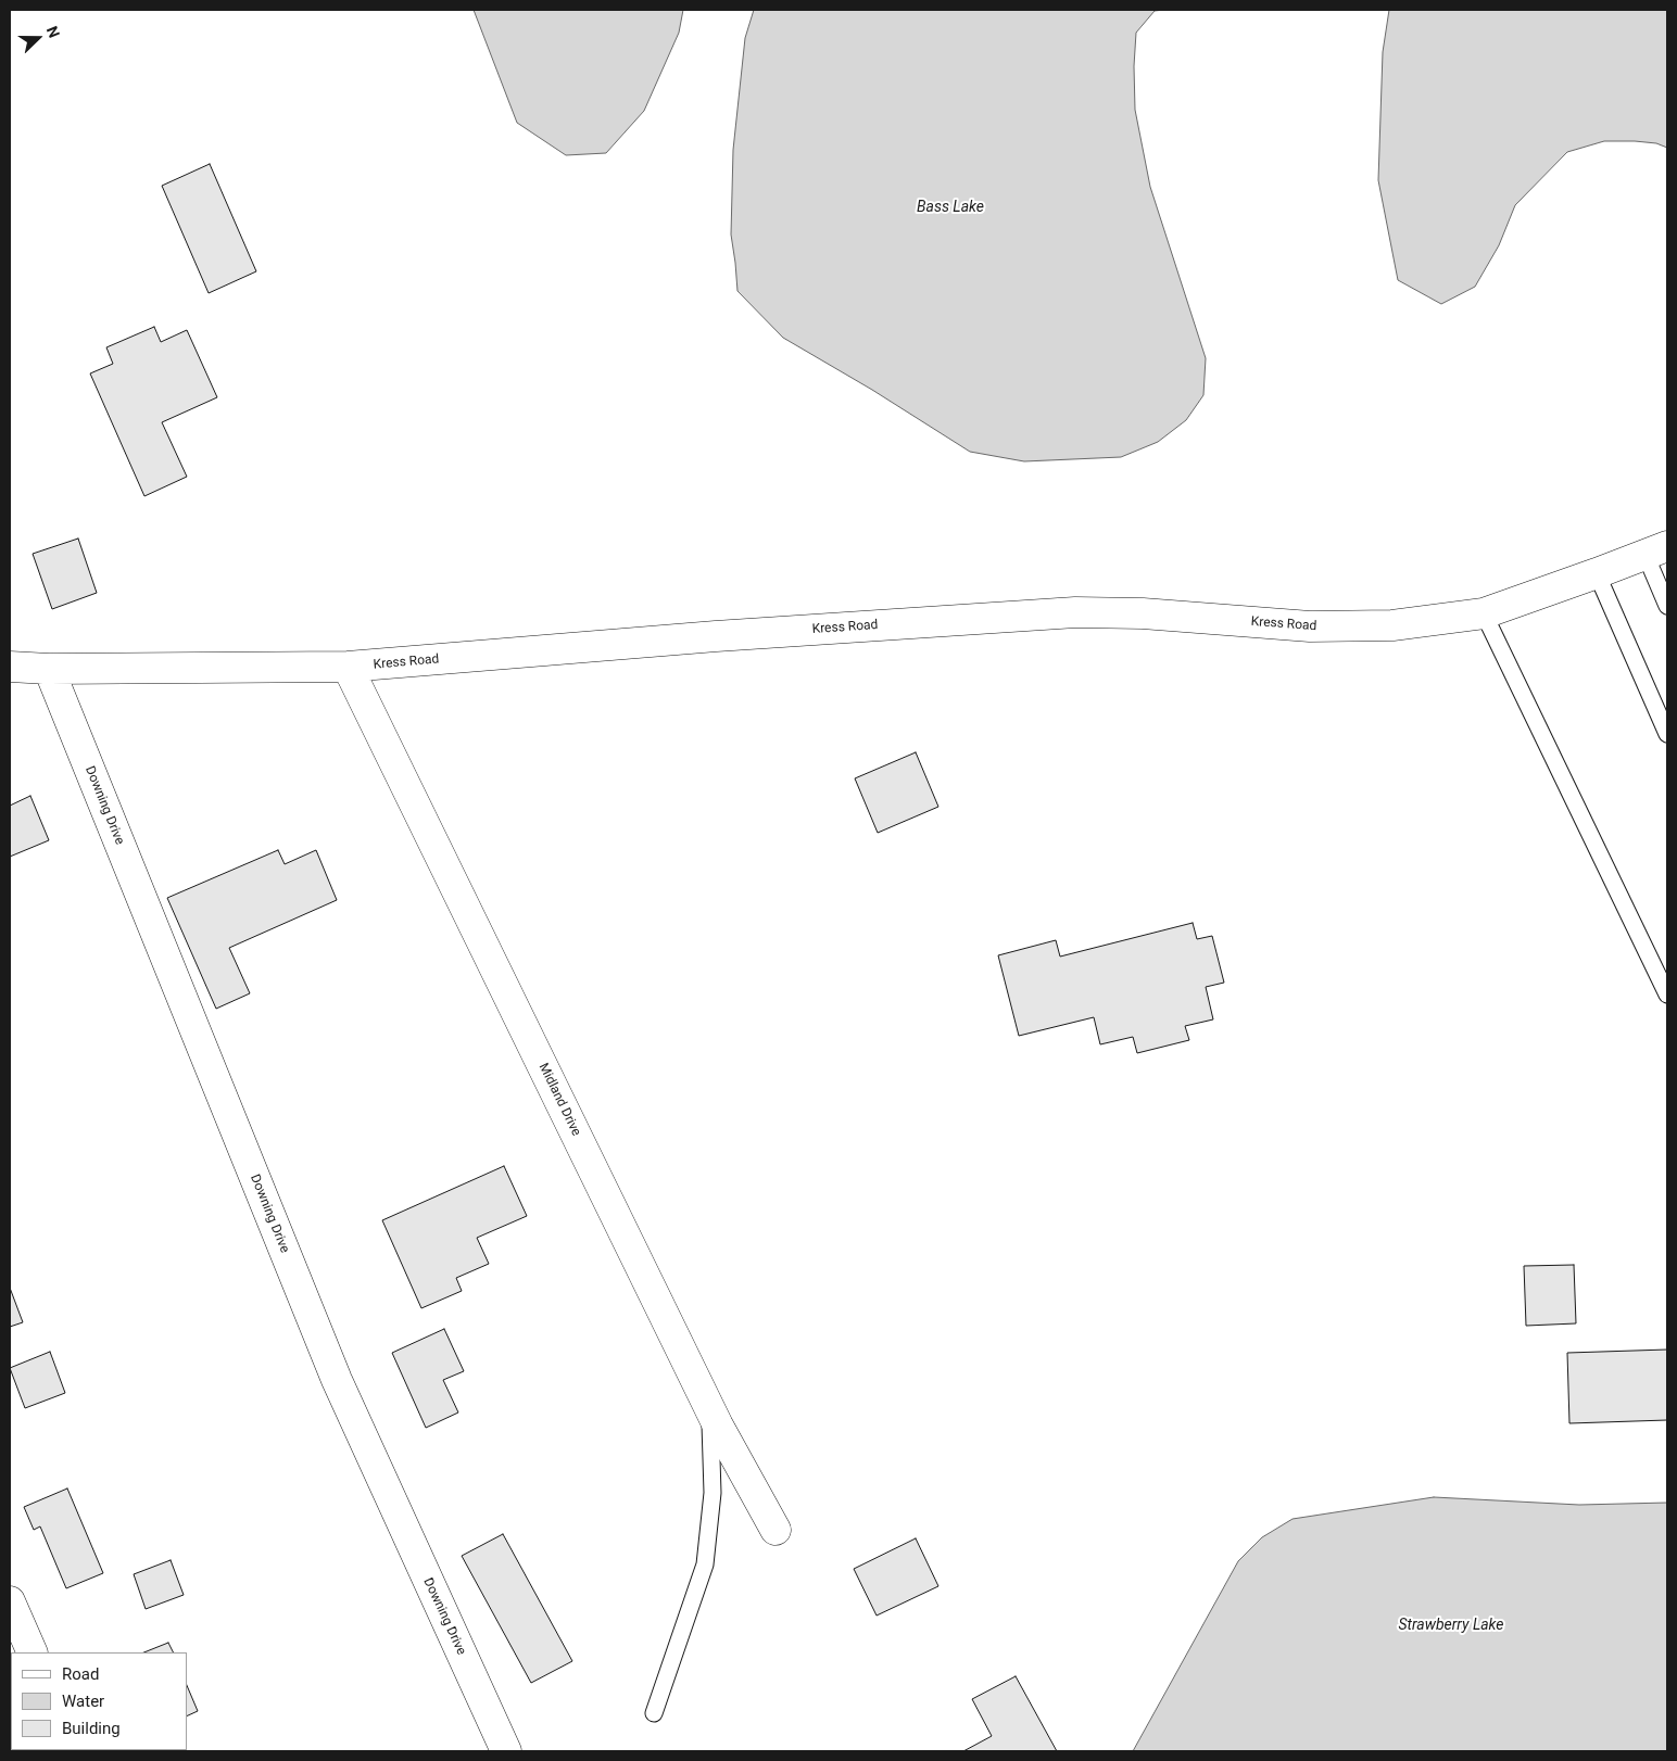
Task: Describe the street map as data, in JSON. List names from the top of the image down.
{
  "streets": {
    "street": ["Kress Road", "Downing Drive", "Midland Drive"]
  },
  "crossings": [
    ["Kress Road", "Downing Drive"],
    ["Kress Road", "Midland Drive"]
  ],
  "water": ["Bass Lake", "Strawberry Lake"],
  "legend": ["Road", "Water", "Building"],
  "north": "right"
}
